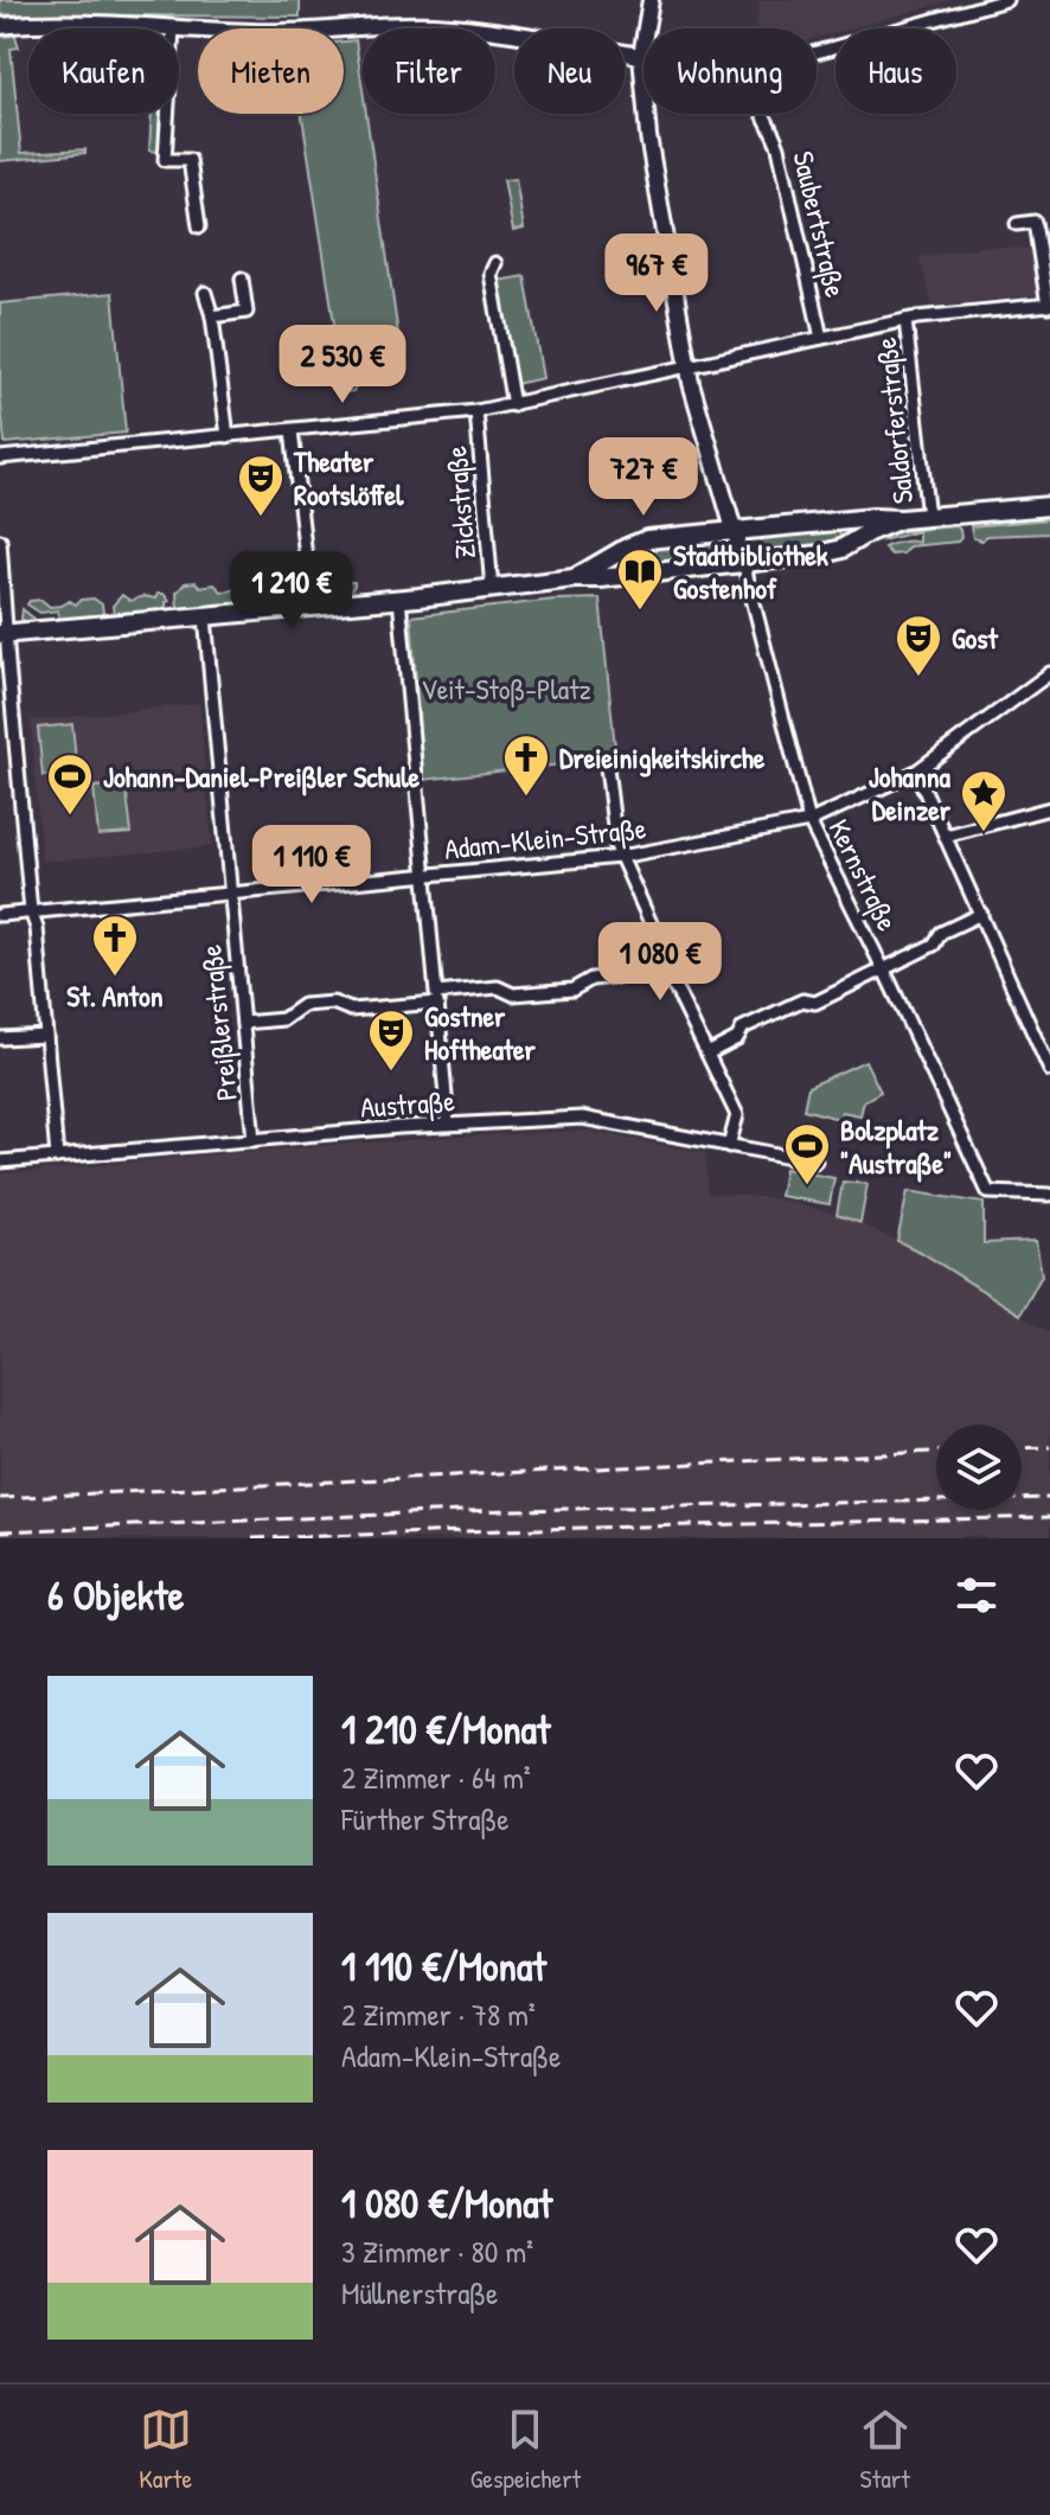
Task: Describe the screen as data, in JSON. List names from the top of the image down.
{
  "streets": {
    "street": [
      "Saubertstraße",
      "Saldorferstraße",
      "Zickstraße",
      "Adam-Klein-Straße",
      "Kernstraße",
      "Preißlerstraße",
      "Austraße"
    ]
  },
  "crossings": [
    ["Adam-Klein-Straße", "Kernstraße"],
    ["Adam-Klein-Straße", "Preißlerstraße"],
    ["Preißlerstraße", "Austraße"]
  ],
  "parks": ["Veit-Stoß-Platz"],
  "places": {
    "theatre": ["Theater Rootslöffel", "Gost", "Gostner Hoftheater"],
    "library": ["Stadtbibliothek Gostenhof"],
    "church": ["Dreieinigkeitskirche", "St. Anton"],
    "sports": ["Johann-Daniel-Preißler Schule", "Bolzplatz \"Austraße\""],
    "place": ["Johanna Deinzer"]
  },
  "page": {
    "chip": [
      "Kaufen",
      "Mieten",
      "Filter",
      "Neu",
      "Wohnung",
      "Haus"
    ],
    "price": [
      "967 €",
      "2 530 €",
      "727 €",
      "1 210 €",
      "1 110 €",
      "1 080 €"
    ],
    "heading": "6 Objekte",
    "list": [
      {
        "name": "1 210 €/Monat",
        "note": "2 Zimmer · 64 m² · Fürther Straße"
      },
      {
        "name": "1 110 €/Monat",
        "note": "2 Zimmer · 78 m² · Adam-Klein-Straße"
      },
      {
        "name": "1 080 €/Monat",
        "note": "3 Zimmer · 80 m² · Müllnerstraße"
      }
    ],
    "tabs": ["Karte", "Gespeichert", "Start"]
  }
}
